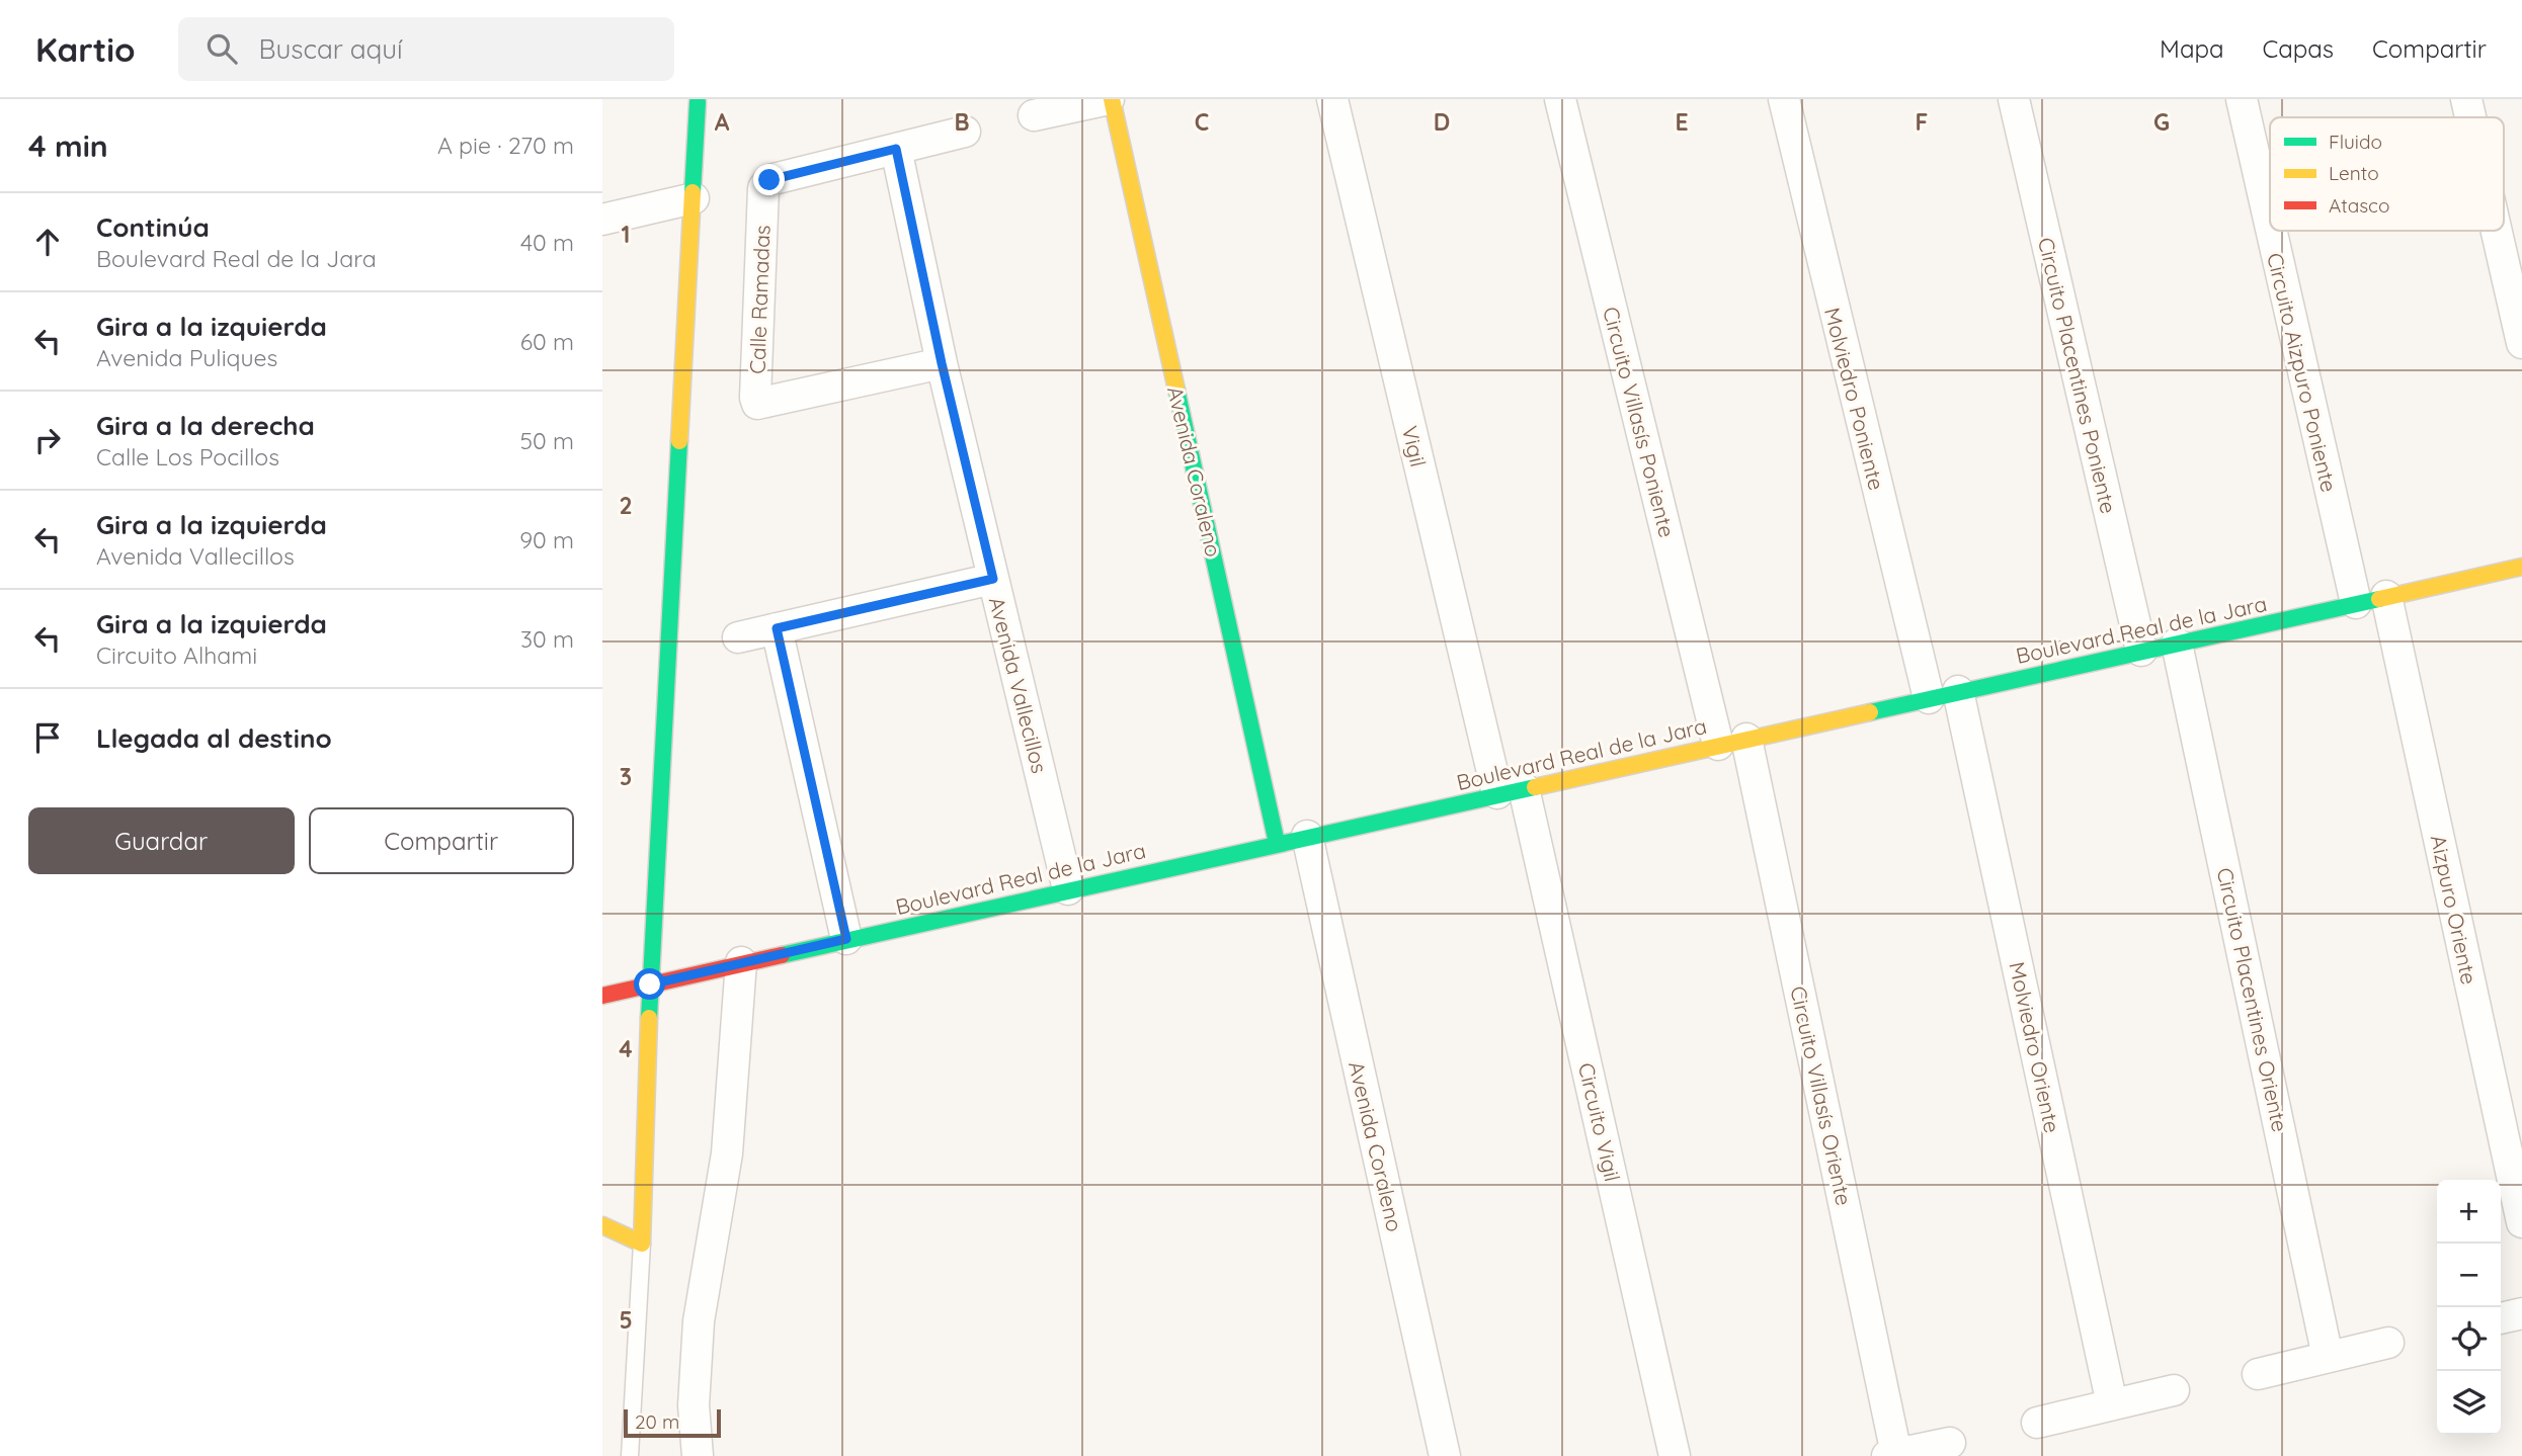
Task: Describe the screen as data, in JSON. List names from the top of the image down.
{
  "streets": {
    "street": [
      "Calle Ramadas",
      "Circuito Aizpuro Poniente",
      "Circuito Placentines Poniente",
      "Molviedro Poniente",
      "Circuito Villasís Poniente",
      "Vigil",
      "Avenida Coraleno",
      "Boulevard Real de la Jara",
      "Avenida Vallecillos",
      "Aizpuro Oriente",
      "Circuito Placentines Oriente",
      "Molviedro Oriente",
      "Circuito Villasís Oriente",
      "Circuito Vigil"
    ]
  },
  "crossings": [
    ["Calle Ramadas", "Avenida Vallecillos"],
    ["Circuito Aizpuro Poniente", "Boulevard Real de la Jara"],
    ["Circuito Placentines Poniente", "Boulevard Real de la Jara"],
    ["Molviedro Poniente", "Boulevard Real de la Jara"],
    ["Circuito Villasís Poniente", "Boulevard Real de la Jara"],
    ["Circuito Villasís Poniente", "Circuito Villasís Oriente"],
    ["Vigil", "Boulevard Real de la Jara"],
    ["Vigil", "Circuito Vigil"],
    ["Avenida Coraleno", "Boulevard Real de la Jara"],
    ["Boulevard Real de la Jara", "Avenida Vallecillos"],
    ["Boulevard Real de la Jara", "Aizpuro Oriente"],
    ["Boulevard Real de la Jara", "Circuito Placentines Oriente"],
    ["Boulevard Real de la Jara", "Molviedro Oriente"],
    ["Boulevard Real de la Jara", "Circuito Villasís Oriente"],
    ["Boulevard Real de la Jara", "Circuito Vigil"]
  ],
  "legend": ["Fluido", "Lento", "Atasco"],
  "scale_bar": "20 m",
  "page": {
    "header": "Kartio",
    "search": "Buscar aquí",
    "nav": ["Mapa", "Capas", "Compartir"],
    "heading": ["4 min", "A pie · 270 m"],
    "list": [
      ["Continúa", "Boulevard Real de la Jara", "40 m"],
      ["Gira a la izquierda", "Avenida Puliques", "60 m"],
      ["Gira a la derecha", "Calle Los Pocillos", "50 m"],
      ["Gira a la izquierda", "Avenida Vallecillos", "90 m"],
      ["Gira a la izquierda", "Circuito Alhami", "30 m"],
      "Llegada al destino"
    ],
    "buttons": ["Guardar", "Compartir"],
    "map_buttons": ["+", "−"],
    "scale": "20 m"
  },
  "grid": {
    "columns": [
      "A",
      "B",
      "C",
      "D",
      "E",
      "F",
      "G"
    ],
    "rows": [
      "1",
      "2",
      "3",
      "4",
      "5"
    ]
  }
}
